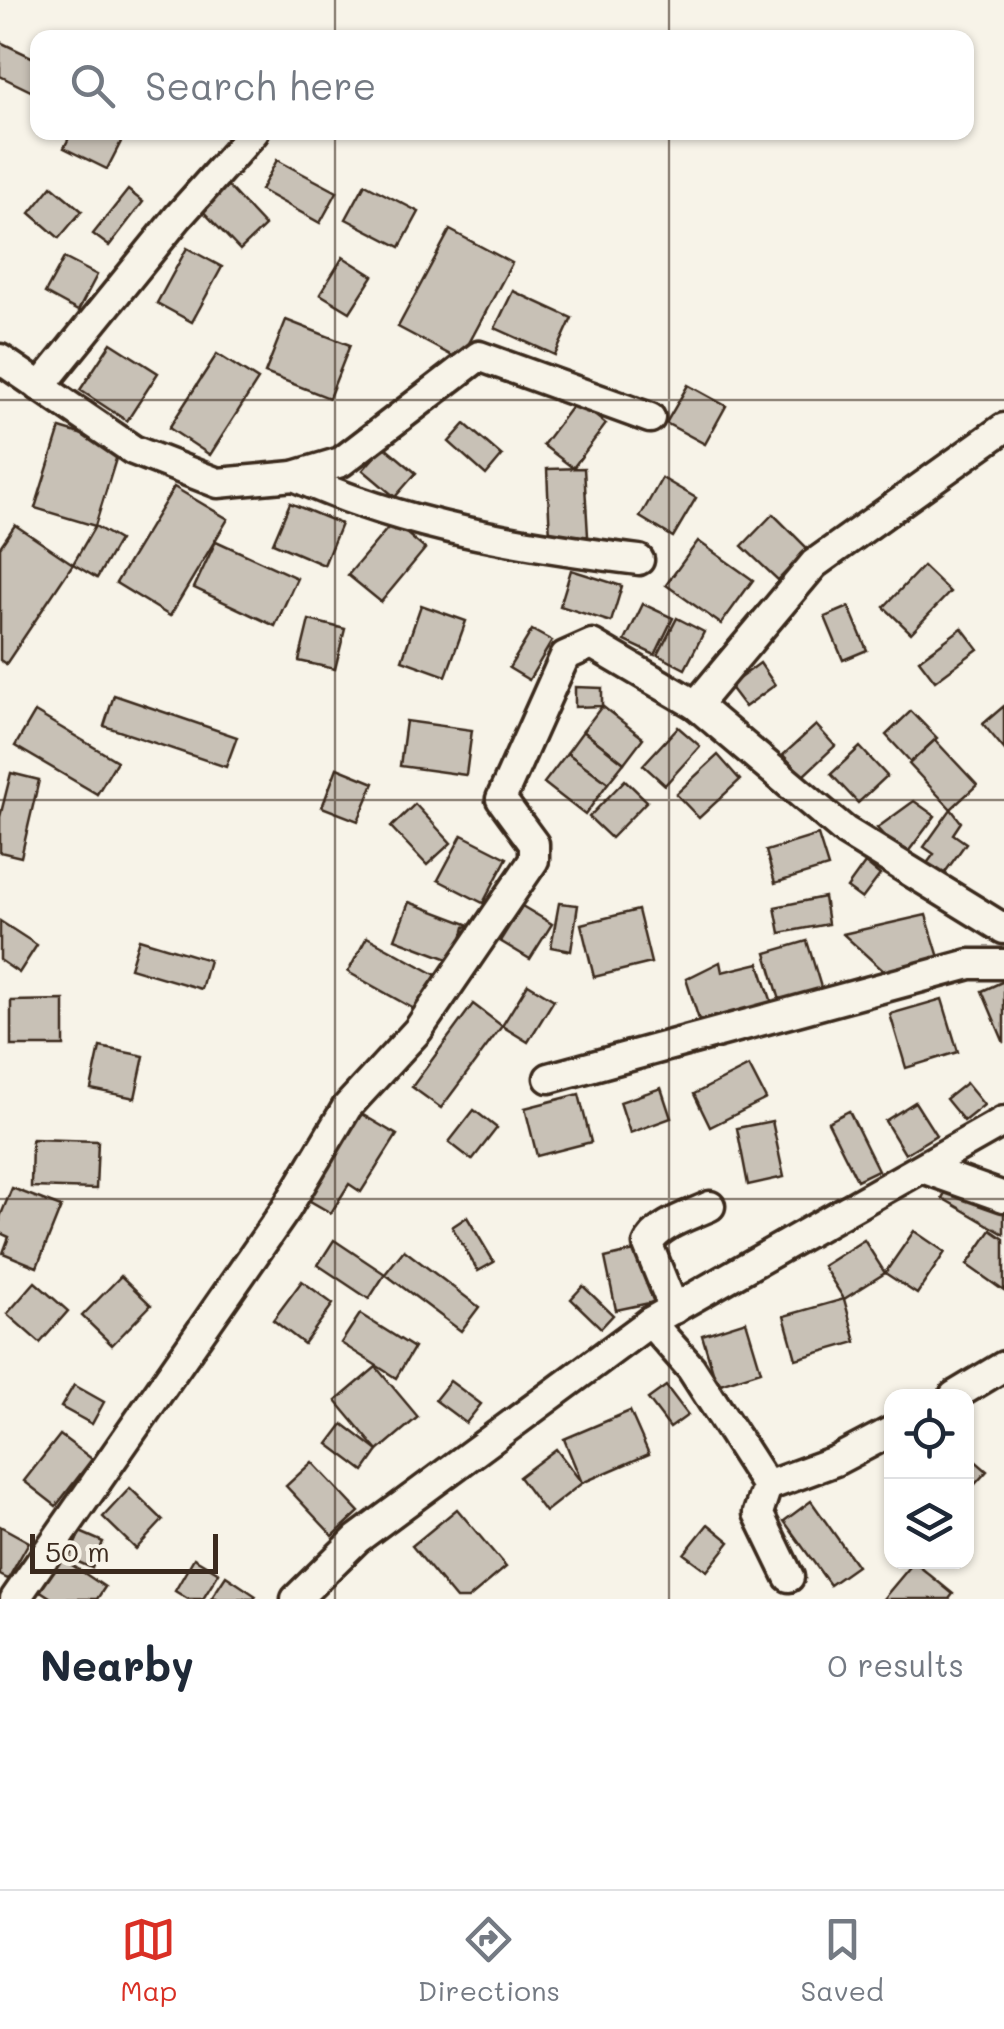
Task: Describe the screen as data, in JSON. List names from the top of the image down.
{
  "scale_bar": "50 m",
  "page": {
    "search": "Search here",
    "scale": "50 m",
    "heading": ["Nearby", "0 results"],
    "nav": ["Map", "Directions", "Saved"]
  }
}
